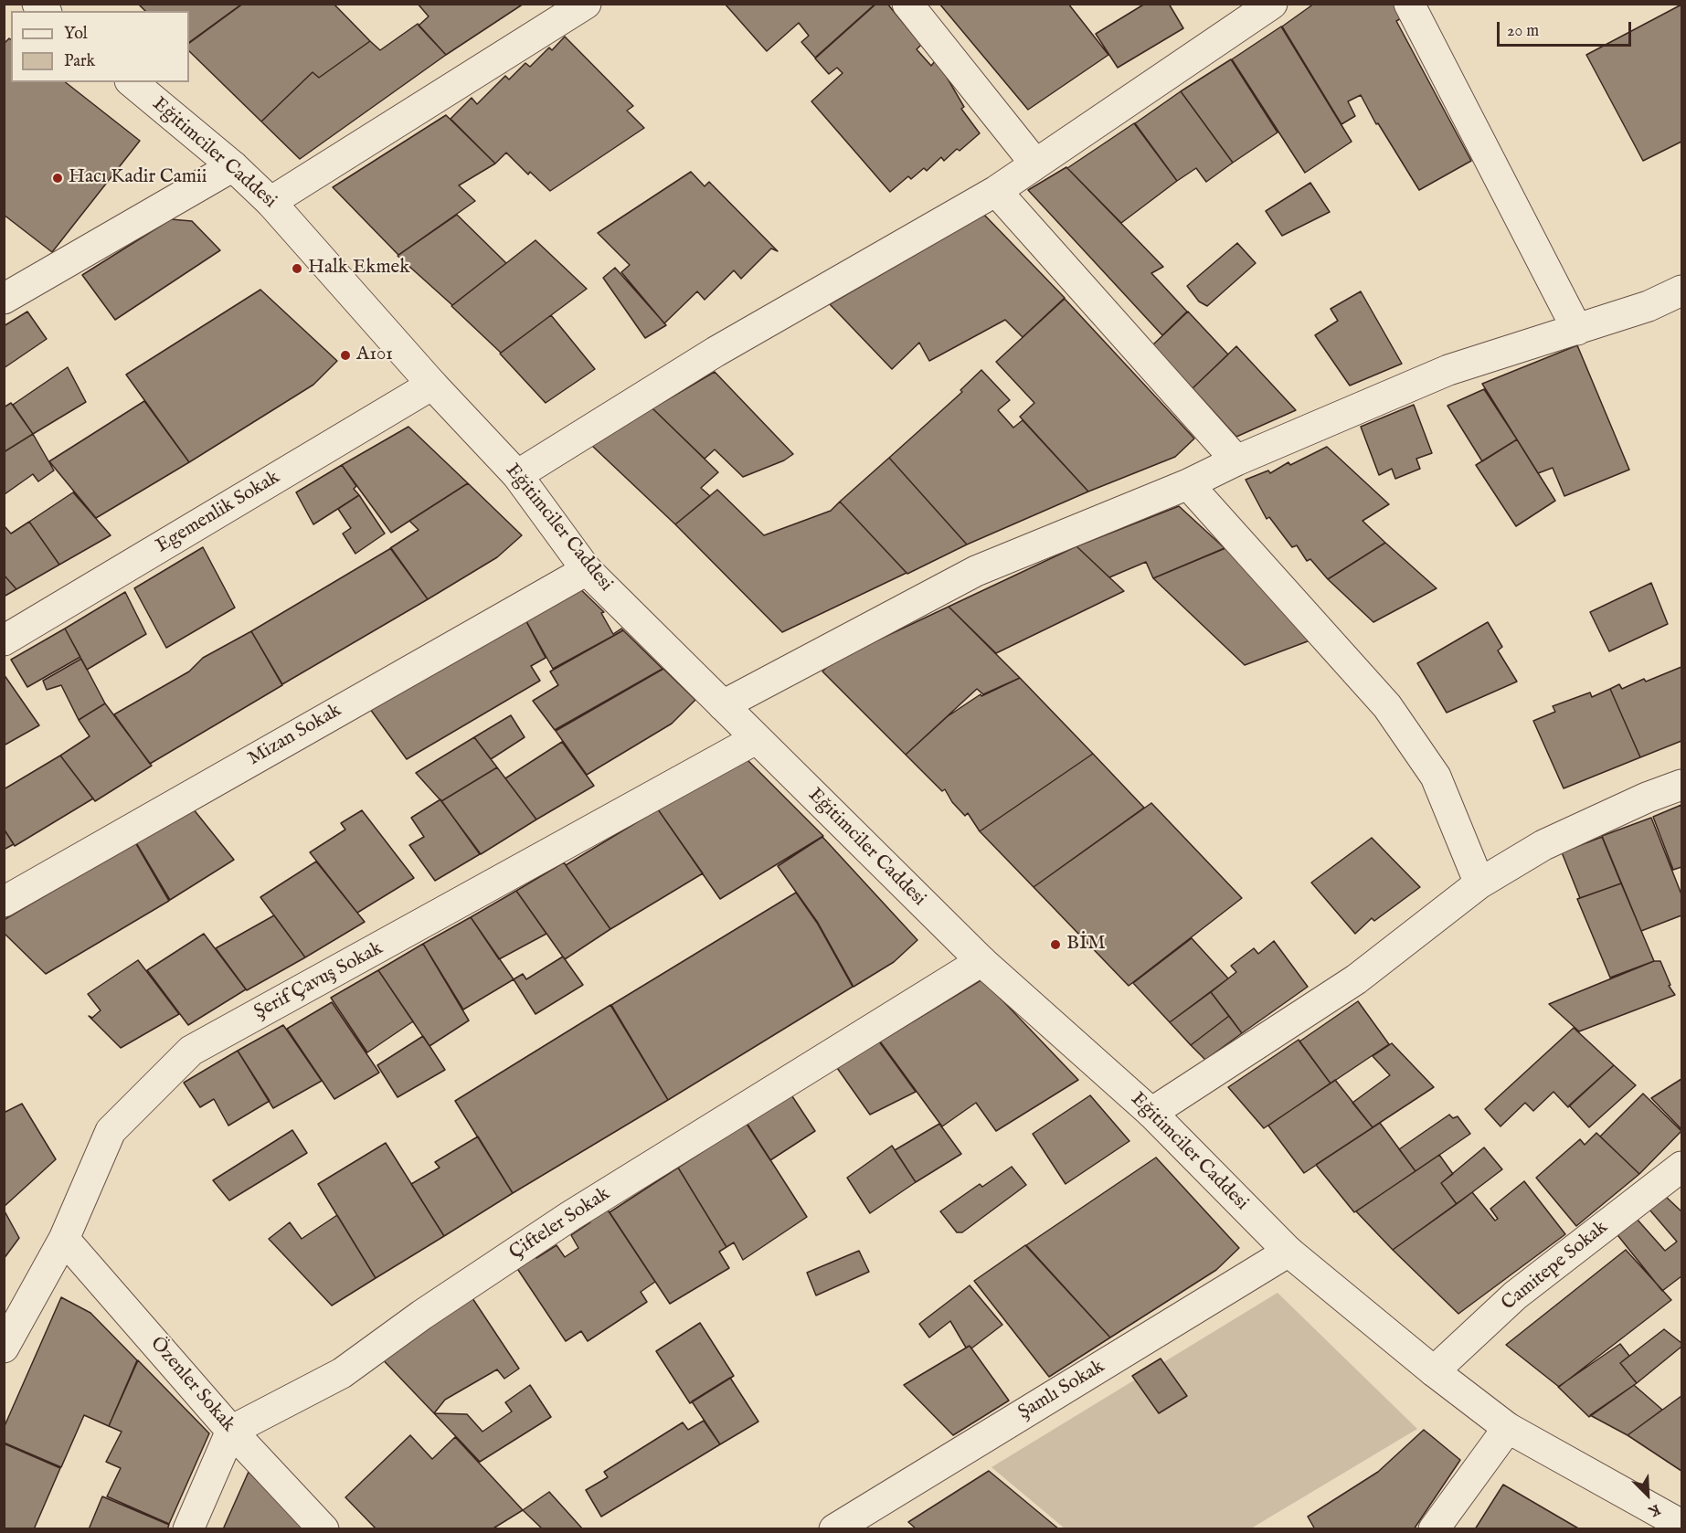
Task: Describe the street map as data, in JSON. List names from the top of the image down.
{
  "streets": {
    "street": [
      "Eğitimciler Caddesi",
      "Egemenlik Sokak",
      "Mizan Sokak",
      "Şerif Çavuş Sokak",
      "Çifteler Sokak",
      "Camitepe Sokak",
      "Özenler Sokak",
      "Şamlı Sokak"
    ]
  },
  "crossings": [
    ["Eğitimciler Caddesi", "Egemenlik Sokak"],
    ["Eğitimciler Caddesi", "Mizan Sokak"],
    ["Eğitimciler Caddesi", "Şerif Çavuş Sokak"],
    ["Eğitimciler Caddesi", "Çifteler Sokak"],
    ["Eğitimciler Caddesi", "Camitepe Sokak"],
    ["Eğitimciler Caddesi", "Şamlı Sokak"],
    ["Şerif Çavuş Sokak", "Özenler Sokak"],
    ["Çifteler Sokak", "Özenler Sokak"]
  ],
  "places": [
    "Hacı Kadir Camii",
    "Halk Ekmek",
    "A101",
    "BİM"
  ],
  "legend": ["Yol", "Park"],
  "scale_bar": "20 m",
  "north": "bottom right"
}
